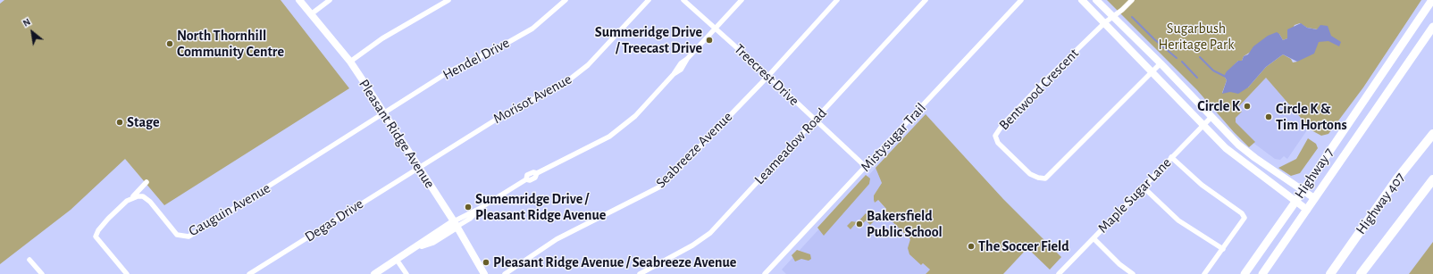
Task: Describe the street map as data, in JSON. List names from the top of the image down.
{
  "streets": {
    "highway": ["Highway 407"],
    "main road": ["Highway 7"],
    "street": [
      "Hendel Drive",
      "Treecrest Drive",
      "Bentwood Crescent",
      "Morisot Avenue",
      "Pleasant Ridge Avenue",
      "Mistysugar Trail",
      "Leameadow Road",
      "Seabreeze Avenue",
      "Maple Sugar Lane",
      "Gauguin Avenue",
      "Degas Drive"
    ]
  },
  "crossings": [
    ["Hendel Drive", "Pleasant Ridge Avenue"],
    ["Hendel Drive", "Gauguin Avenue"],
    ["Treecrest Drive", "Mistysugar Trail"],
    ["Treecrest Drive", "Leameadow Road"],
    ["Treecrest Drive", "Seabreeze Avenue"],
    ["Morisot Avenue", "Pleasant Ridge Avenue"],
    ["Morisot Avenue", "Degas Drive"],
    ["Pleasant Ridge Avenue", "Gauguin Avenue"],
    ["Pleasant Ridge Avenue", "Degas Drive"]
  ],
  "parks": ["Sugarbush Heritage Park"],
  "places": [
    "Summeridge Drive / Treecast Drive",
    "North Thornhill Community Centre",
    "Circle K",
    "Circle K & Tim Hortons",
    "Stage",
    "Sumemridge Drive / Pleasant Ridge Avenue",
    "Bakersfield Public School",
    "The Soccer Field",
    "Pleasant Ridge Avenue / Seabreeze Avenue"
  ],
  "north": "top left"
}
